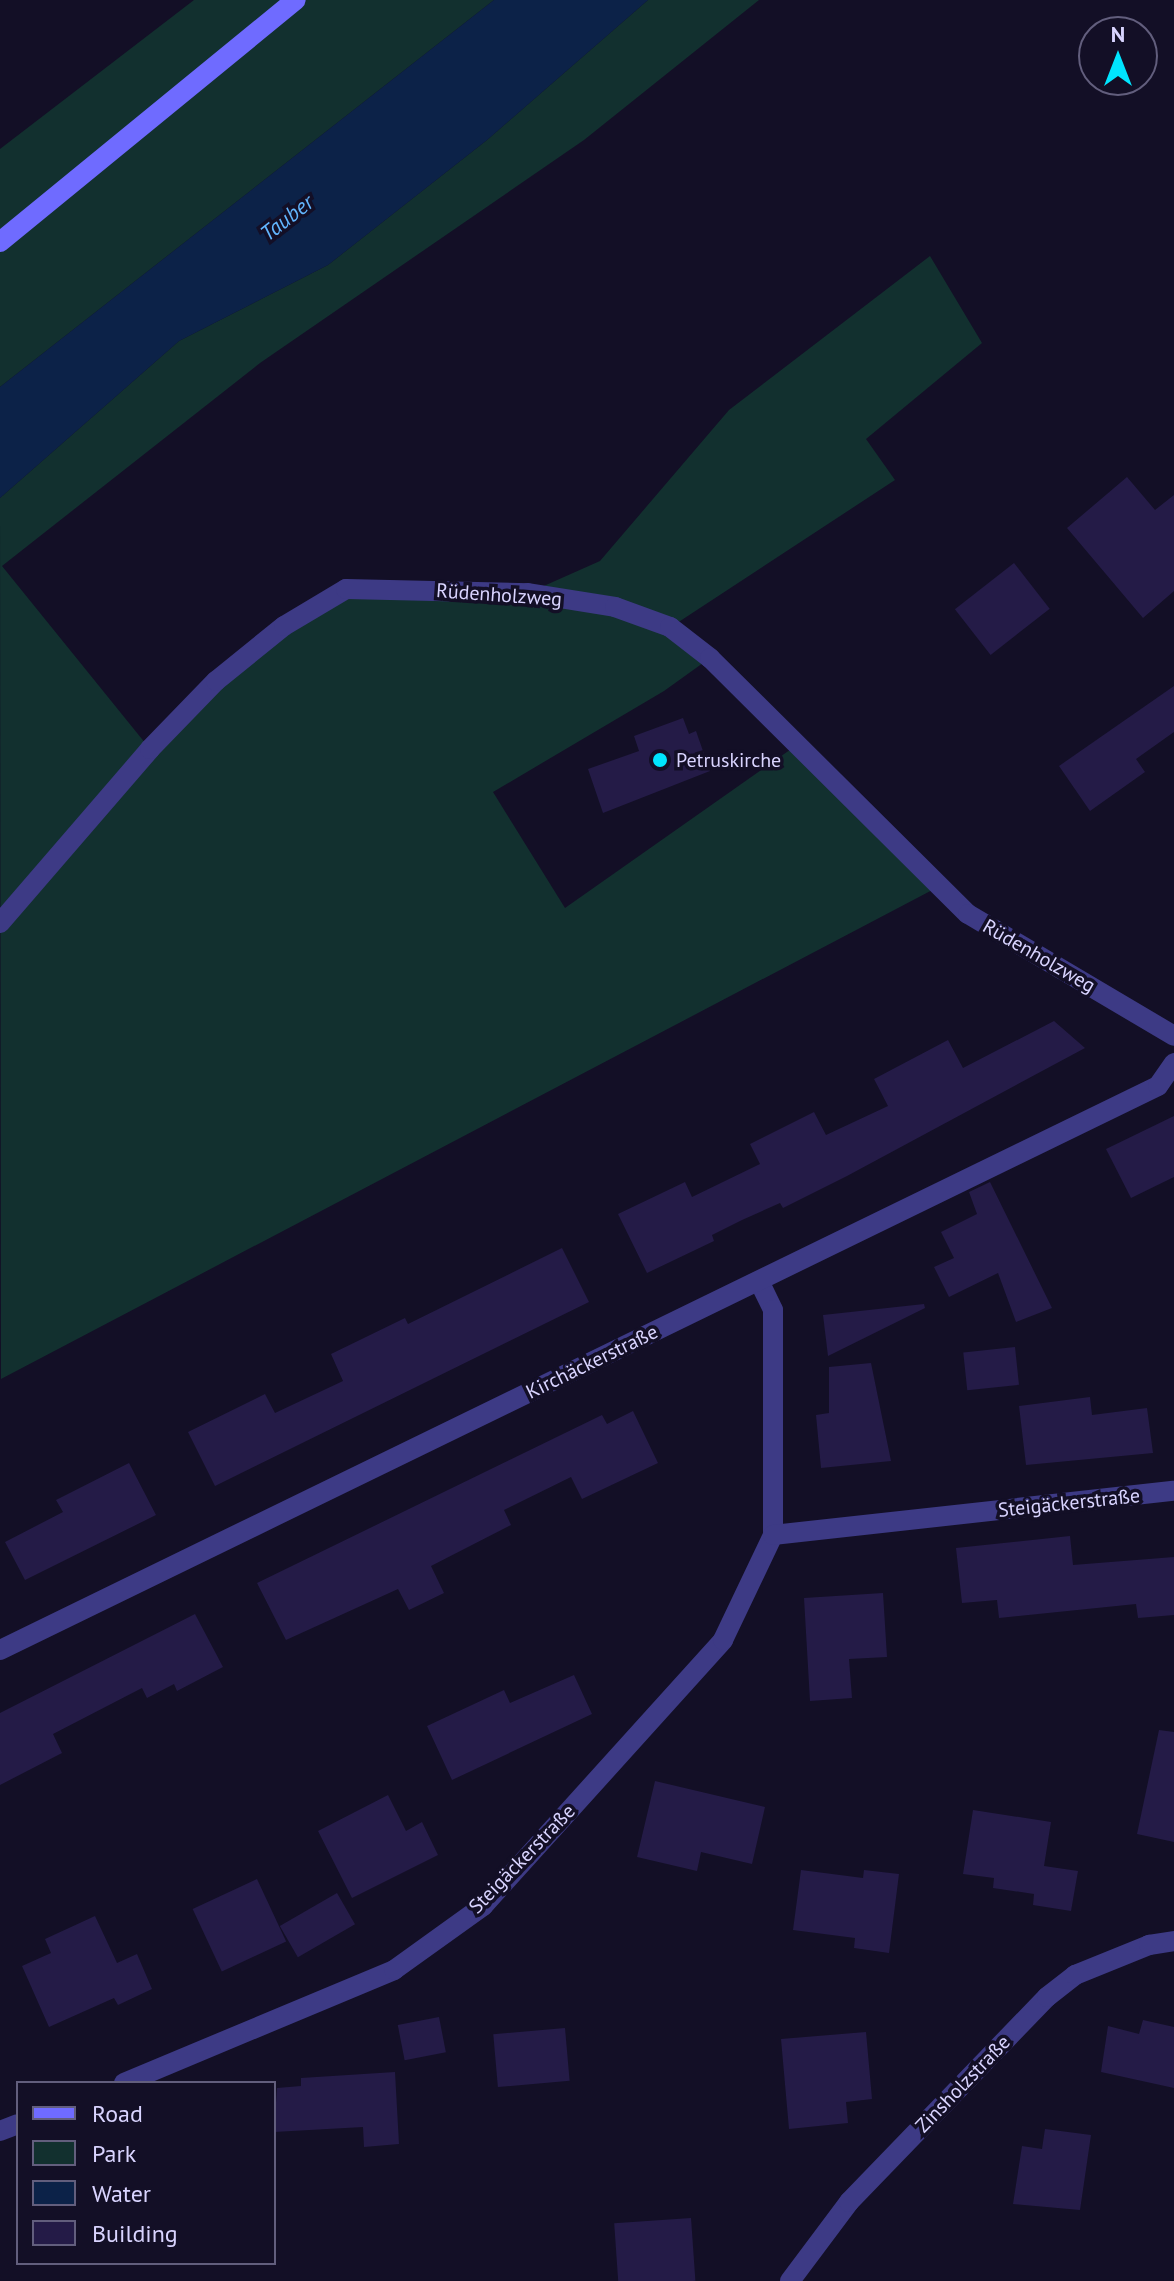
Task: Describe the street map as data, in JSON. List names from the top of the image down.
{
  "streets": {
    "street": [
      "Rüdenholzweg",
      "Kirchäckerstraße",
      "Steigäckerstraße",
      "Zinsholzstraße"
    ]
  },
  "crossings": [
    ["Kirchäckerstraße", "Steigäckerstraße"]
  ],
  "water": ["Tauber"],
  "places": ["Petruskirche"],
  "legend": [
    "Road",
    "Park",
    "Water",
    "Building"
  ],
  "north": "top"
}
